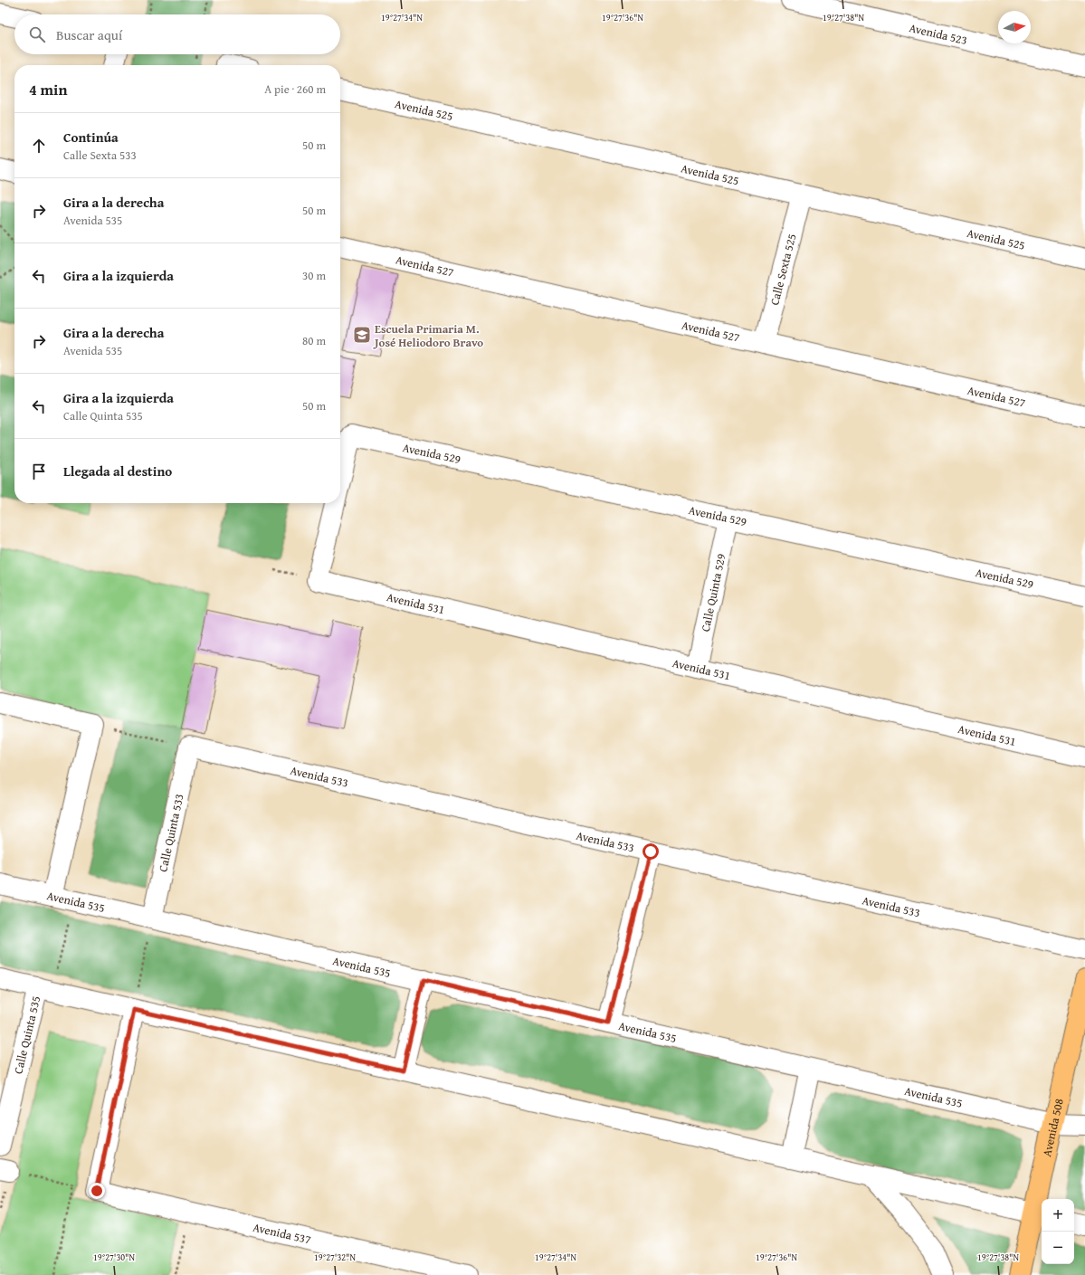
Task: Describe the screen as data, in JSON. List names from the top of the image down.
{
  "streets": {
    "main road": ["Avenida 508"],
    "street": [
      "Avenida 523",
      "Avenida 525",
      "Avenida 527",
      "Calle Sexta 525",
      "Avenida 529",
      "Calle Quinta 529",
      "Avenida 531",
      "Avenida 533",
      "Calle Quinta 533",
      "Avenida 535",
      "Calle Quinta 535",
      "Avenida 537"
    ]
  },
  "crossings": [
    ["Avenida 525", "Calle Sexta 525"],
    ["Avenida 527", "Calle Sexta 525"],
    ["Avenida 529", "Calle Quinta 529"],
    ["Avenida 529", "Avenida 531"],
    ["Calle Quinta 529", "Avenida 531"],
    ["Avenida 533", "Calle Quinta 533"],
    ["Calle Quinta 533", "Avenida 535"],
    ["Avenida 535", "Avenida 508"]
  ],
  "places": {
    "school or university": ["Escuela Primaria M. José Heliodoro Bravo"]
  },
  "north": "right",
  "page": {
    "search": "Buscar aquí",
    "heading": ["4 min", "A pie · 260 m"],
    "list": [
      ["Continúa", "Calle Sexta 533", "50 m"],
      ["Gira a la derecha", "Avenida 535", "50 m"],
      ["Gira a la izquierda", "30 m"],
      ["Gira a la derecha", "Avenida 535", "80 m"],
      ["Gira a la izquierda", "Calle Quinta 535", "50 m"],
      "Llegada al destino"
    ],
    "map_buttons": ["+", "−"]
  },
  "coordinates": [
    "19°27'34\"N",
    "19°27'36\"N",
    "19°27'38\"N",
    "19°27'30\"N",
    "19°27'32\"N"
  ]
}
